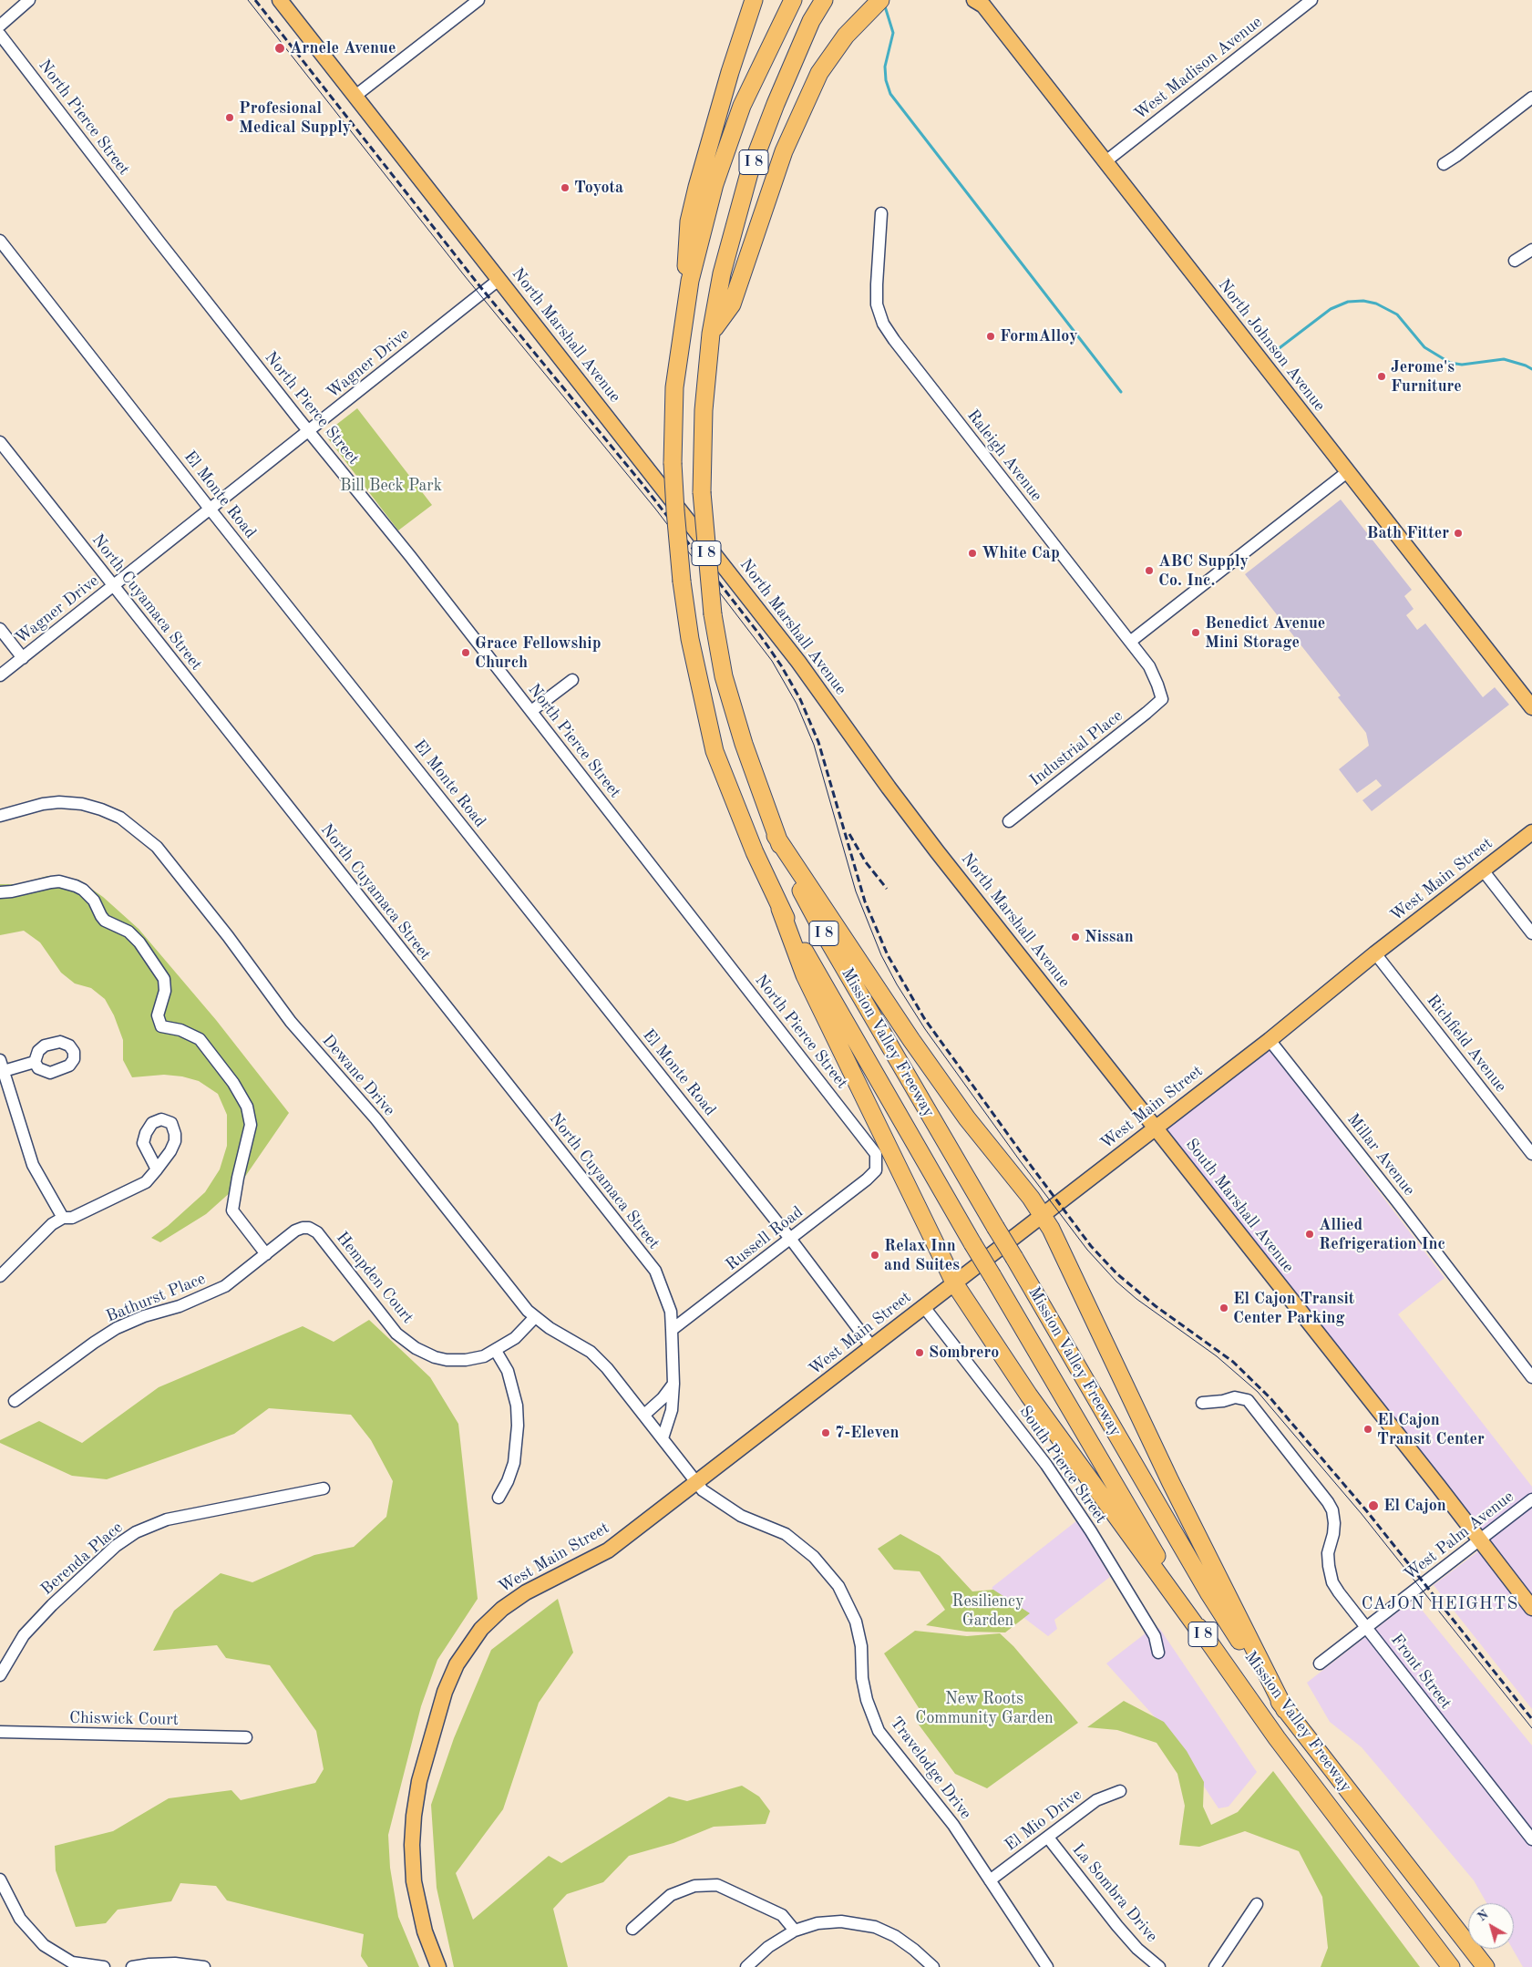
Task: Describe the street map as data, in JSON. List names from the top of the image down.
{
  "streets": {
    "highway": ["I 8", "Mission Valley Freeway"],
    "main road": [
      "North Marshall Avenue",
      "North Johnson Avenue",
      "West Main Street",
      "South Marshall Avenue"
    ],
    "street": [
      "West Madison Avenue",
      "North Pierce Street",
      "Wagner Drive",
      "Raleigh Avenue",
      "El Monte Road",
      "North Cuyamaca Street",
      "Industrial Place",
      "Richfield Avenue",
      "Dewane Drive",
      "Millar Avenue",
      "Russell Road",
      "Hempden Court",
      "Bathurst Place",
      "South Pierce Street",
      "West Palm Avenue",
      "Berenda Place",
      "Front Street",
      "Chiswick Court",
      "Travelodge Drive",
      "El Mio Drive",
      "La Sombra Drive"
    ]
  },
  "crossings": [
    ["West Madison Avenue", "North Johnson Avenue"],
    ["North Pierce Street", "Wagner Drive"],
    ["North Pierce Street", "Russell Road"],
    ["North Marshall Avenue", "Wagner Drive"],
    ["North Marshall Avenue", "West Main Street"],
    ["North Marshall Avenue", "South Marshall Avenue"],
    ["Wagner Drive", "El Monte Road"],
    ["Wagner Drive", "North Cuyamaca Street"],
    ["Raleigh Avenue", "Industrial Place"],
    ["El Monte Road", "West Main Street"],
    ["El Monte Road", "Russell Road"],
    ["North Cuyamaca Street", "Dewane Drive"],
    ["North Cuyamaca Street", "Russell Road"],
    ["West Main Street", "Richfield Avenue"],
    ["West Main Street", "Millar Avenue"],
    ["West Main Street", "South Marshall Avenue"],
    ["West Main Street", "South Pierce Street"],
    ["West Main Street", "Travelodge Drive"],
    ["Dewane Drive", "Hempden Court"],
    ["South Marshall Avenue", "West Palm Avenue"],
    ["Hempden Court", "Bathurst Place"],
    ["West Palm Avenue", "Front Street"],
    ["Travelodge Drive", "El Mio Drive"],
    ["El Mio Drive", "La Sombra Drive"]
  ],
  "districts": ["CAJON HEIGHTS"],
  "parks": ["Bill Beck Park", "Resiliency Garden", "New Roots Community Garden"],
  "places": [
    "Arnele Avenue",
    "Profesional Medical Supply",
    "Toyota",
    "FormAlloy",
    "Jerome's Furniture",
    "Bath Fitter",
    "White Cap",
    "ABC Supply Co. Inc.",
    "Benedict Avenue Mini Storage",
    "Grace Fellowship Church",
    "Nissan",
    "Allied Refrigeration Inc",
    "Relax Inn and Suites",
    "El Cajon Transit Center Parking",
    "Sombrero",
    "El Cajon Transit Center",
    "7-Eleven",
    "El Cajon"
  ],
  "north": "top left"
}
